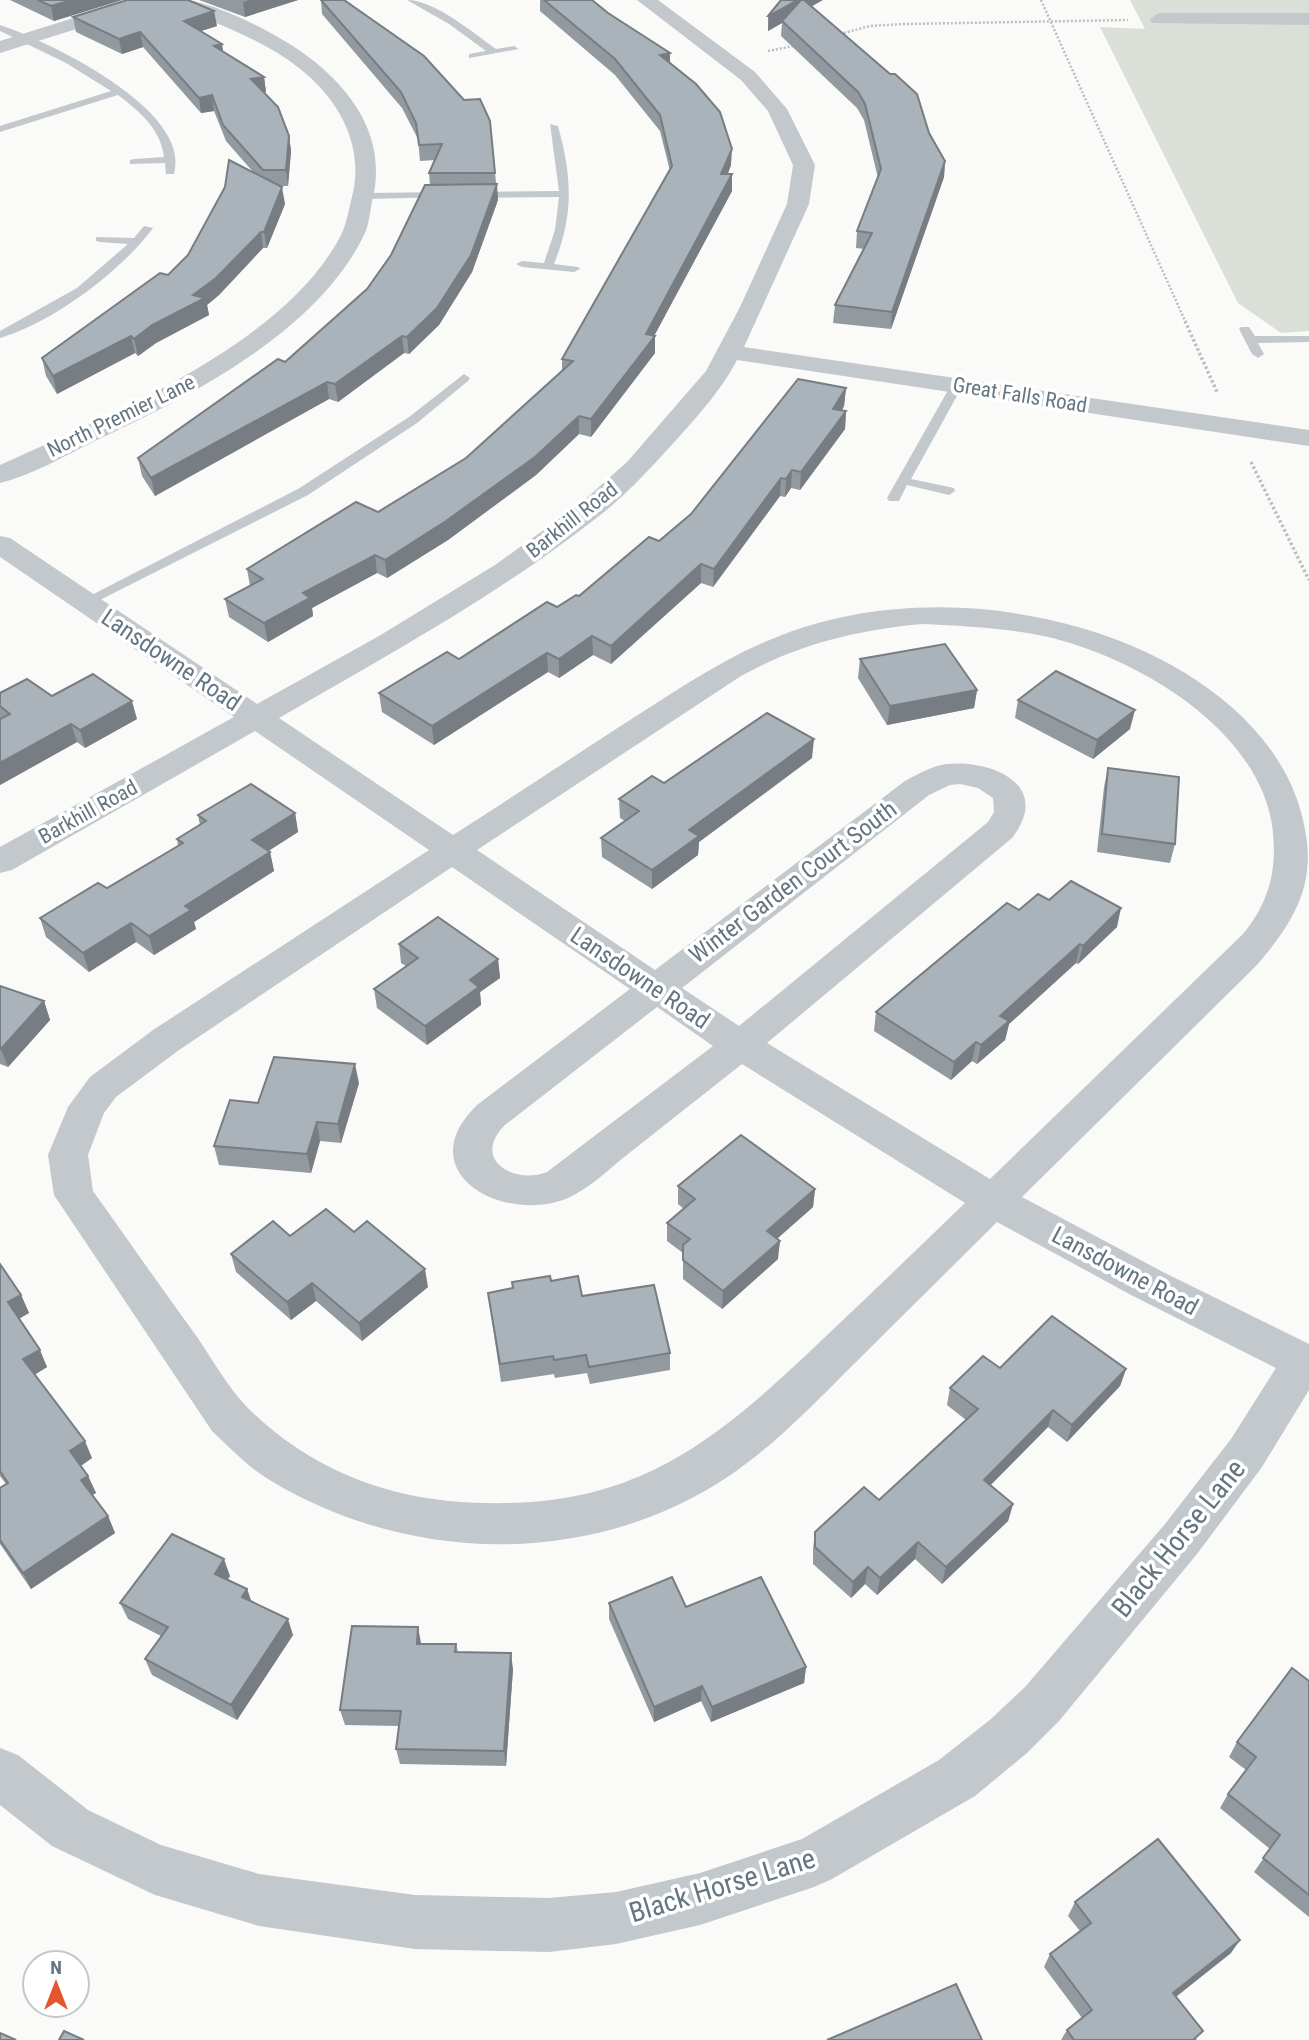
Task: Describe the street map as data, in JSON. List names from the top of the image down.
{
  "streets": {
    "street": [
      "Great Falls Road",
      "North Premier Lane",
      "Barkhill Road",
      "Lansdowne Road",
      "Winter Garden Court South",
      "Black Horse Lane"
    ]
  },
  "crossings": [
    ["Great Falls Road", "Barkhill Road"],
    ["Barkhill Road", "Lansdowne Road"],
    ["Lansdowne Road", "Winter Garden Court South"],
    ["Lansdowne Road", "Black Horse Lane"]
  ],
  "north": "top"
}
